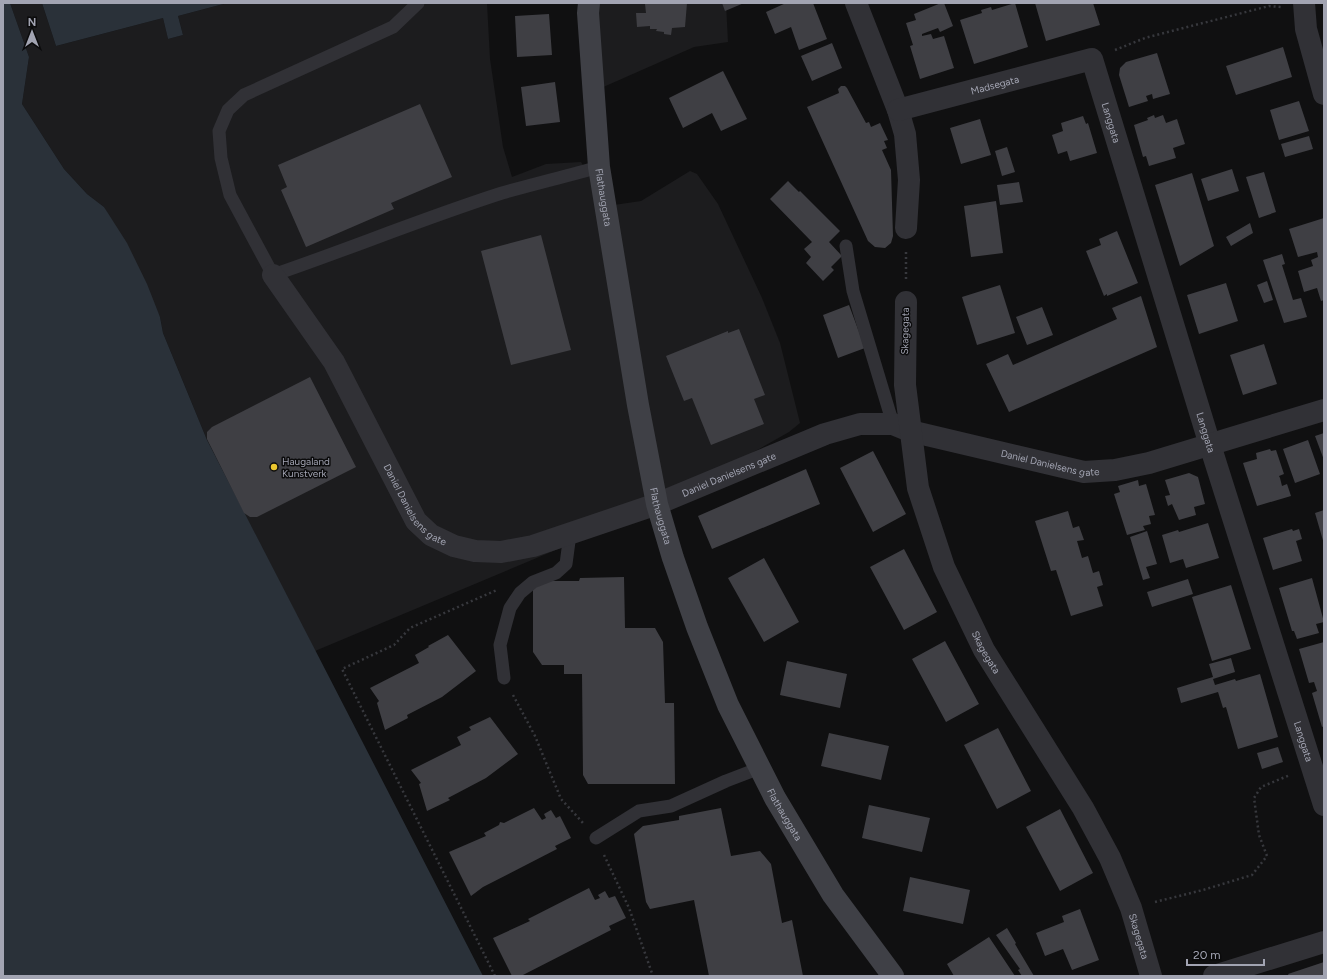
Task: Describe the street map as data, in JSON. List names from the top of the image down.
{
  "streets": {
    "street": [
      "Madsegata",
      "Langgata",
      "Flathauggata",
      "Skagegata",
      "Daniel Danielsens gate"
    ]
  },
  "crossings": [
    ["Madsegata", "Langgata"],
    ["Langgata", "Daniel Danielsens gate"],
    ["Flathauggata", "Daniel Danielsens gate"],
    ["Skagegata", "Daniel Danielsens gate"]
  ],
  "places": ["Haugaland Kunstverk"],
  "scale_bar": "20 m",
  "north": "top"
}
